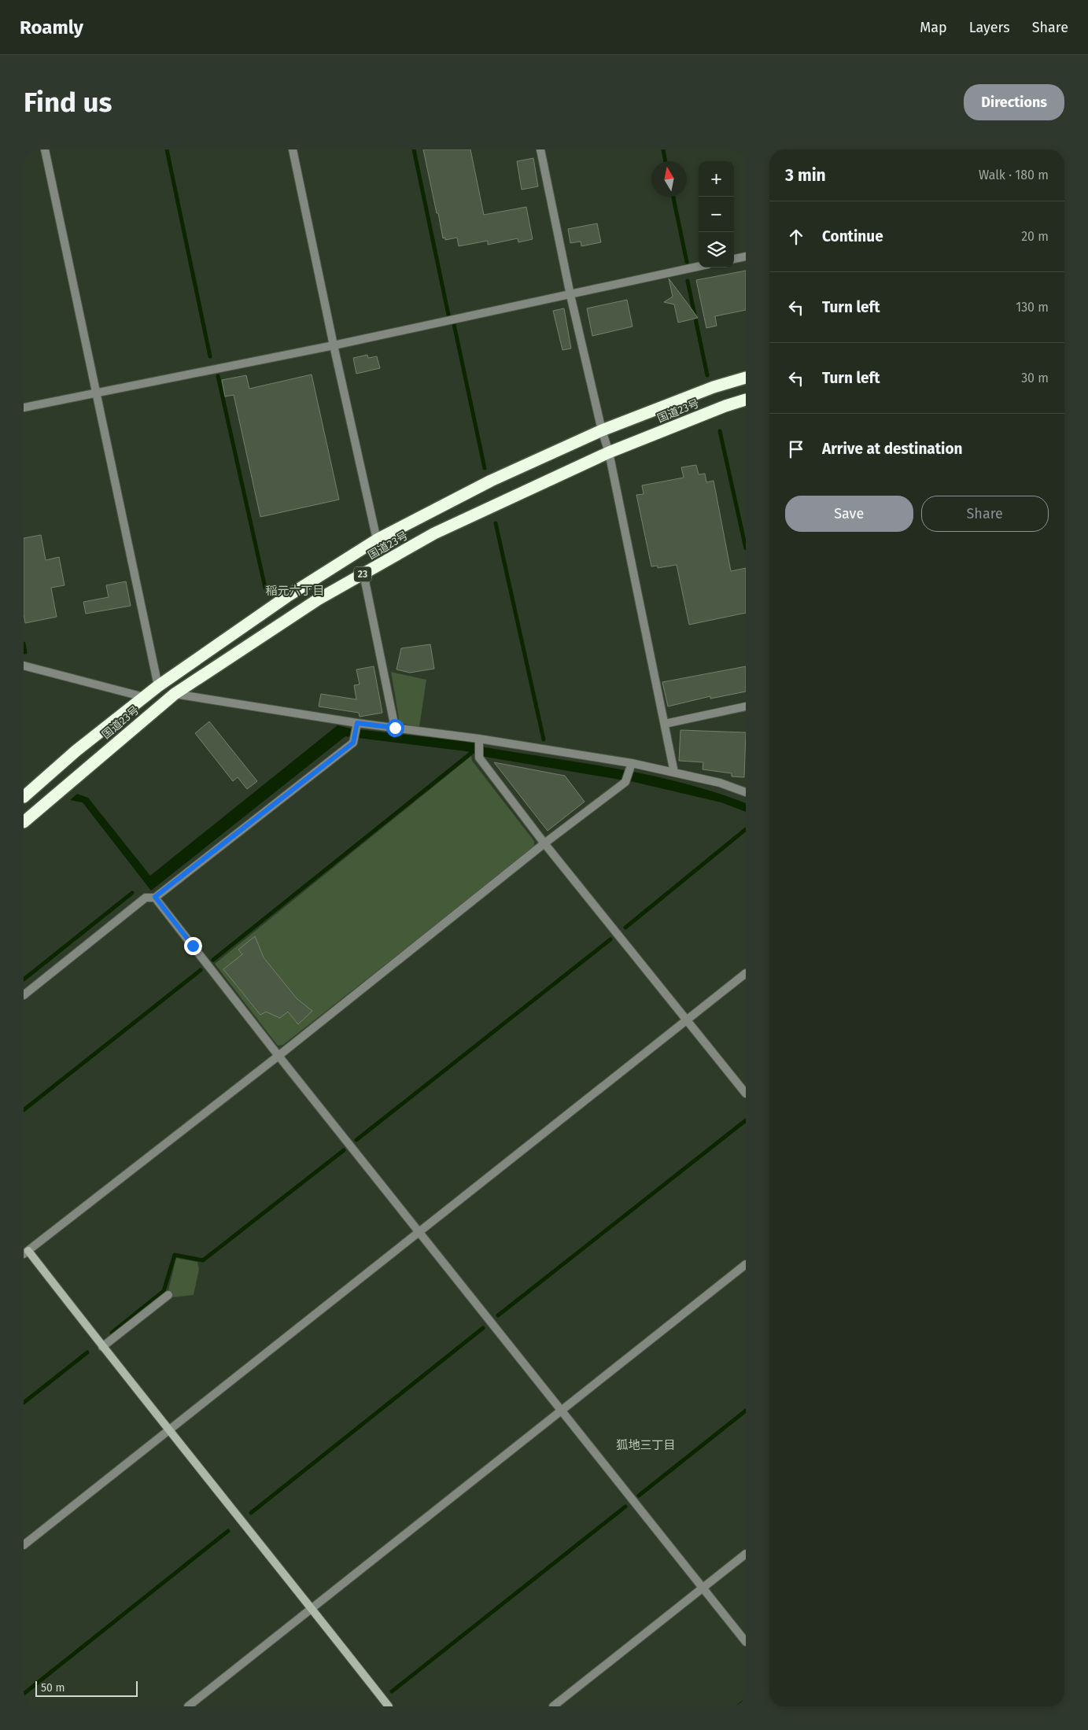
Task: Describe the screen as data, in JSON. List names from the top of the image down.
{
  "streets": {
    "highway": ["国道23号", "23"]
  },
  "districts": ["稲元六丁目", "狐地三丁目"],
  "scale_bar": "50 m",
  "north": "top",
  "page": {
    "header": "Roamly",
    "nav": ["Map", "Layers", "Share"],
    "buttons": [
      "Directions",
      ["Save", "Share"]
    ],
    "title": "Find us",
    "heading": ["3 min", "Walk · 180 m"],
    "map_buttons": ["+", "−"],
    "list": [
      ["Continue", "20 m"],
      ["Turn left", "130 m"],
      ["Turn left", "30 m"],
      "Arrive at destination"
    ],
    "scale": "50 m"
  }
}
